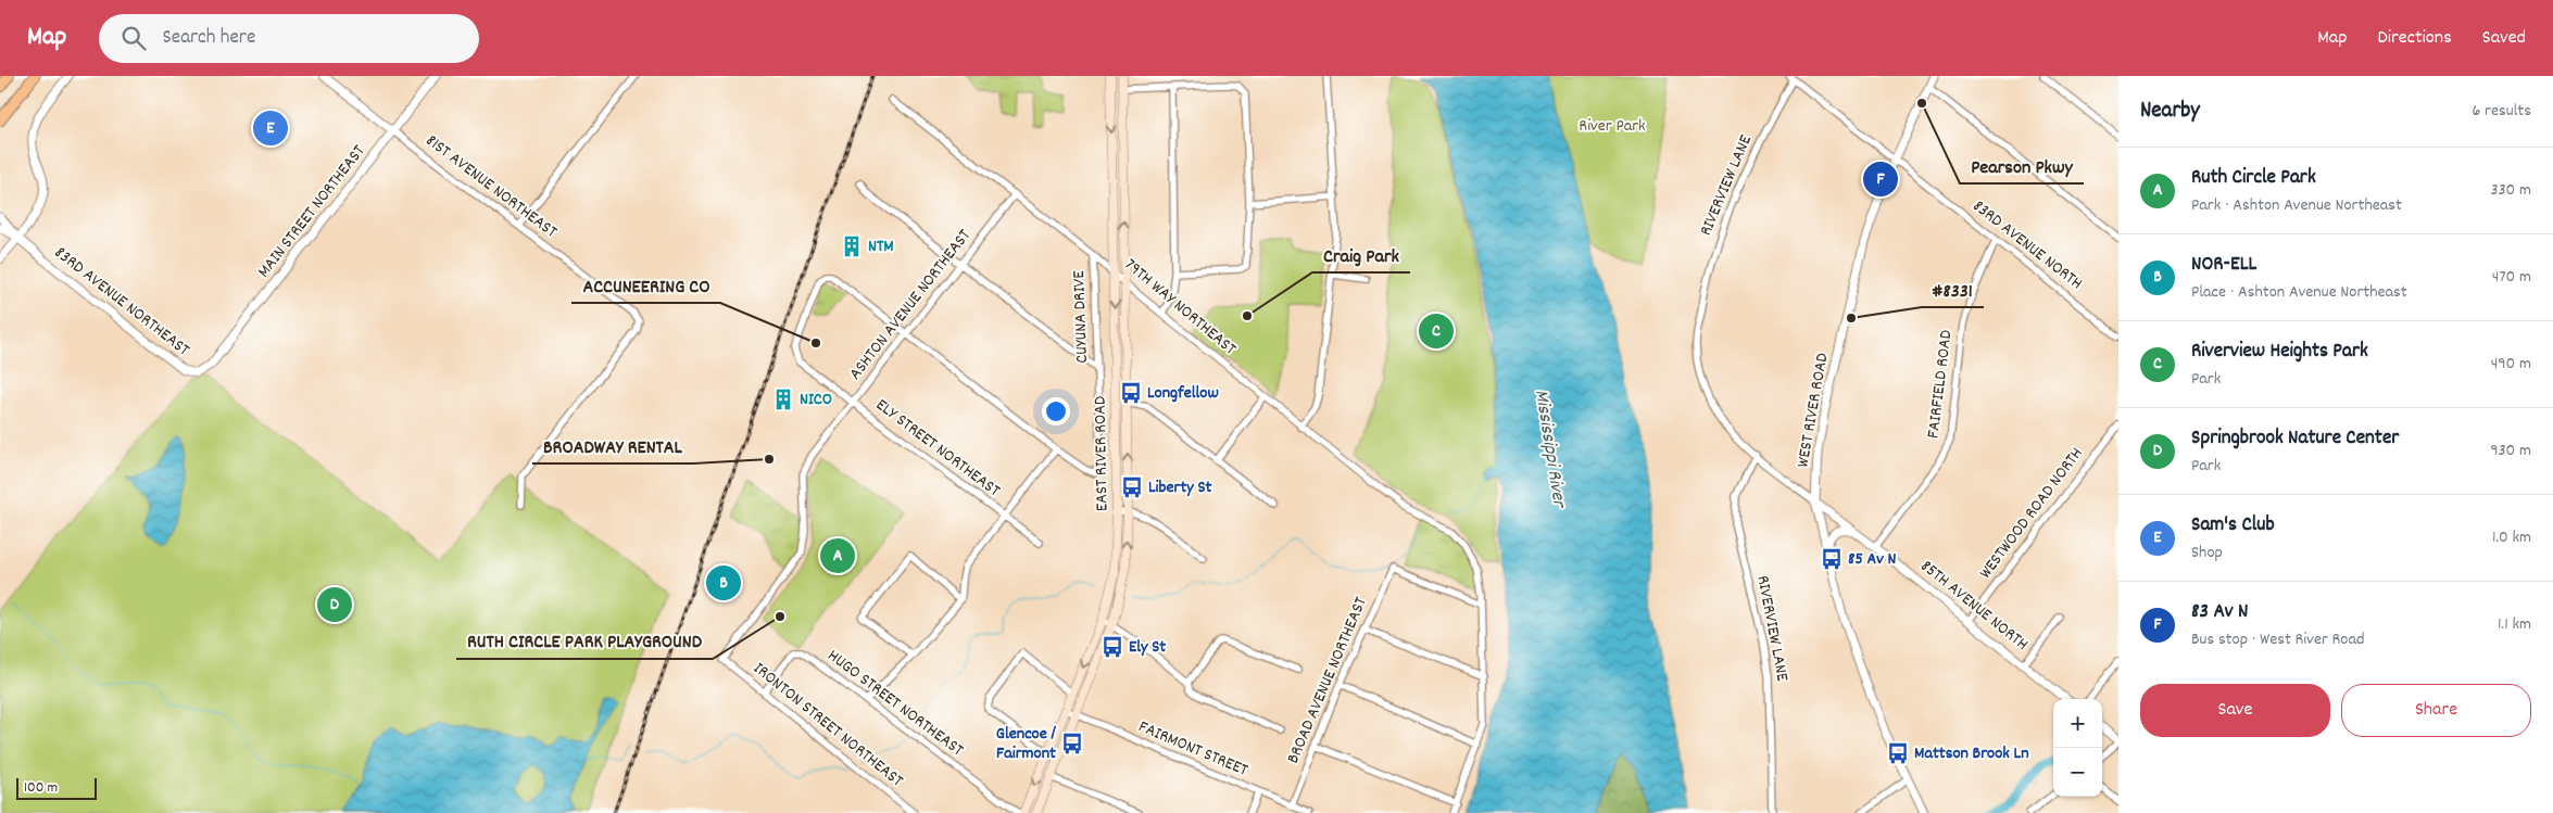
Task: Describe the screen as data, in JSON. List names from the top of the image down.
{
  "streets": {
    "main road": ["EAST RIVER ROAD"],
    "street": [
      "RIVERVIEW LANE",
      "81ST AVENUE NORTHEAST",
      "MAIN STREET NORTHEAST",
      "83RD AVENUE NORTH",
      "83RD AVENUE NORTHEAST",
      "ASHTON AVENUE NORTHEAST",
      "79TH WAY NORTHEAST",
      "CUYUNA DRIVE",
      "FAIRFIELD ROAD",
      "WEST RIVER ROAD",
      "ELY STREET NORTHEAST",
      "WESTWOOD ROAD NORTH",
      "85TH AVENUE NORTH",
      "BROAD AVENUE NORTHEAST",
      "HUGO STREET NORTHEAST",
      "IRONTON STREET NORTHEAST",
      "FAIRMONT STREET"
    ]
  },
  "crossings": [
    ["RIVERVIEW LANE", "83RD AVENUE NORTH"],
    ["RIVERVIEW LANE", "85TH AVENUE NORTH"],
    ["81ST AVENUE NORTHEAST", "MAIN STREET NORTHEAST"],
    ["MAIN STREET NORTHEAST", "83RD AVENUE NORTHEAST"],
    ["83RD AVENUE NORTH", "FAIRFIELD ROAD"],
    ["83RD AVENUE NORTH", "WEST RIVER ROAD"],
    ["ASHTON AVENUE NORTHEAST", "79TH WAY NORTHEAST"],
    ["ASHTON AVENUE NORTHEAST", "ELY STREET NORTHEAST"],
    ["ASHTON AVENUE NORTHEAST", "IRONTON STREET NORTHEAST"],
    ["79TH WAY NORTHEAST", "CUYUNA DRIVE"],
    ["79TH WAY NORTHEAST", "EAST RIVER ROAD"],
    ["79TH WAY NORTHEAST", "BROAD AVENUE NORTHEAST"],
    ["FAIRFIELD ROAD", "85TH AVENUE NORTH"],
    ["WEST RIVER ROAD", "85TH AVENUE NORTH"],
    ["EAST RIVER ROAD", "FAIRMONT STREET"],
    ["WESTWOOD ROAD NORTH", "85TH AVENUE NORTH"],
    ["BROAD AVENUE NORTHEAST", "FAIRMONT STREET"],
    ["HUGO STREET NORTHEAST", "IRONTON STREET NORTHEAST"]
  ],
  "water": ["Mississippi River"],
  "parks": ["River Park"],
  "places": {
    "other": [
      "Pearson Pkwy",
      "Craig Park",
      "#8331",
      "ACCUNEERING CO",
      "BROADWAY RENTAL",
      "RUTH CIRCLE PARK PLAYGROUND"
    ],
    "building": ["NTM", "NICO"],
    "bus stop": [
      "Longfellow",
      "Liberty St",
      "85 Av N",
      "Ely St",
      "Glencoe / Fairmont",
      "Mattson Brook Ln"
    ]
  },
  "scale_bar": "100 m",
  "page": {
    "header": "Map",
    "search": "Search here",
    "nav": ["Map", "Directions", "Saved"],
    "heading": ["Nearby", "6 results"],
    "pins": [
      "E",
      "F",
      "C",
      "A",
      "B",
      "D"
    ],
    "list": [
      {
        "mark": "A",
        "name": "Ruth Circle Park",
        "note": "Park · Ashton Avenue Northeast",
        "value": "330 m"
      },
      {
        "mark": "B",
        "name": "NOR-ELL",
        "note": "Place · Ashton Avenue Northeast",
        "value": "470 m"
      },
      {
        "mark": "C",
        "name": "Riverview Heights Park",
        "note": "Park",
        "value": "490 m"
      },
      {
        "mark": "D",
        "name": "Springbrook Nature Center",
        "note": "Park",
        "value": "930 m"
      },
      {
        "mark": "E",
        "name": "Sam's Club",
        "note": "Shop",
        "value": "1.0 km"
      },
      {
        "mark": "F",
        "name": "83 Av N",
        "note": "Bus stop · West River Road",
        "value": "1.1 km"
      }
    ],
    "buttons": ["Save", "Share"],
    "map_buttons": ["+", "−"],
    "scale": "100 m"
  }
}
